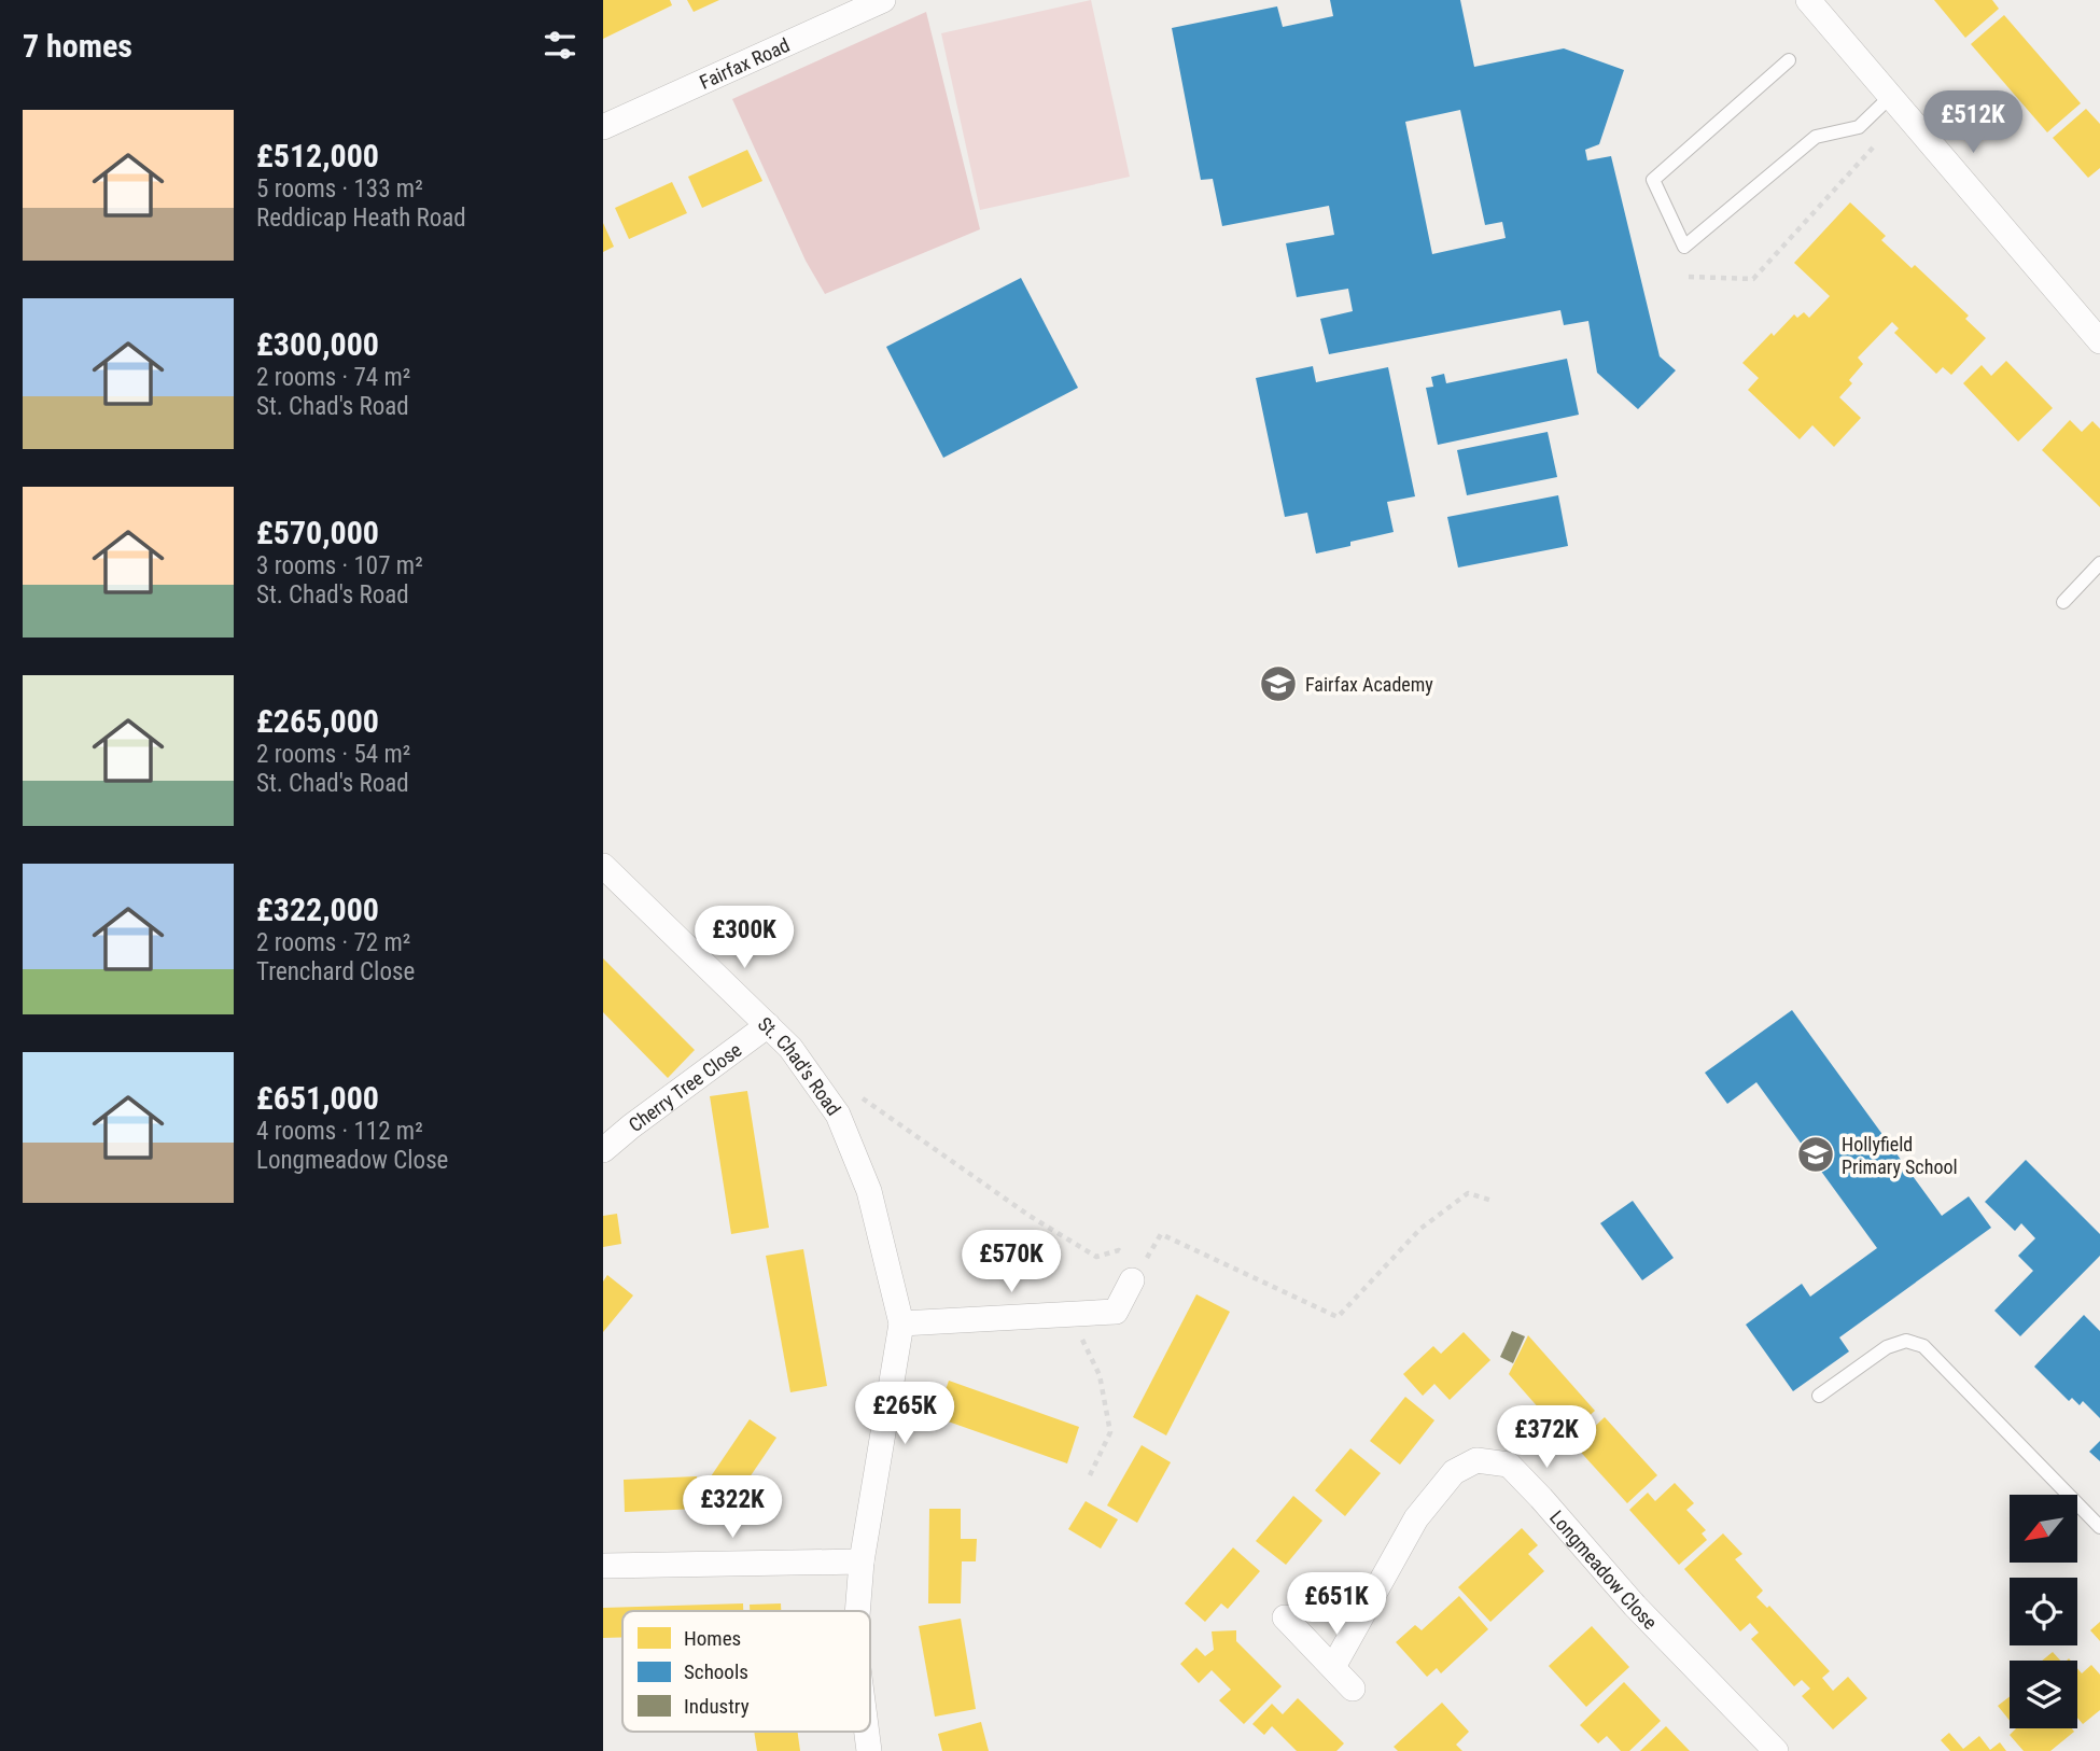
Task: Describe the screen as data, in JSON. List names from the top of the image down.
{
  "streets": {
    "street": [
      "Fairfax Road",
      "St. Chad's Road",
      "Cherry Tree Close",
      "Longmeadow Close"
    ]
  },
  "crossings": [
    ["St. Chad's Road", "Cherry Tree Close"]
  ],
  "places": {
    "school or university": ["Fairfax Academy", "Hollyfield Primary School"]
  },
  "legend": ["Homes", "Schools", "Industry"],
  "north": "bottom left",
  "page": {
    "heading": "7 homes",
    "list": [
      {
        "name": "£512,000",
        "note": "5 rooms · 133 m² · Reddicap Heath Road"
      },
      {
        "name": "£300,000",
        "note": "2 rooms · 74 m² · St. Chad's Road"
      },
      {
        "name": "£570,000",
        "note": "3 rooms · 107 m² · St. Chad's Road"
      },
      {
        "name": "£265,000",
        "note": "2 rooms · 54 m² · St. Chad's Road"
      },
      {
        "name": "£322,000",
        "note": "2 rooms · 72 m² · Trenchard Close"
      },
      {
        "name": "£651,000",
        "note": "4 rooms · 112 m² · Longmeadow Close"
      }
    ],
    "price": [
      "£512K",
      "£300K",
      "£570K",
      "£265K",
      "£372K",
      "£322K",
      "£651K"
    ]
  }
}
